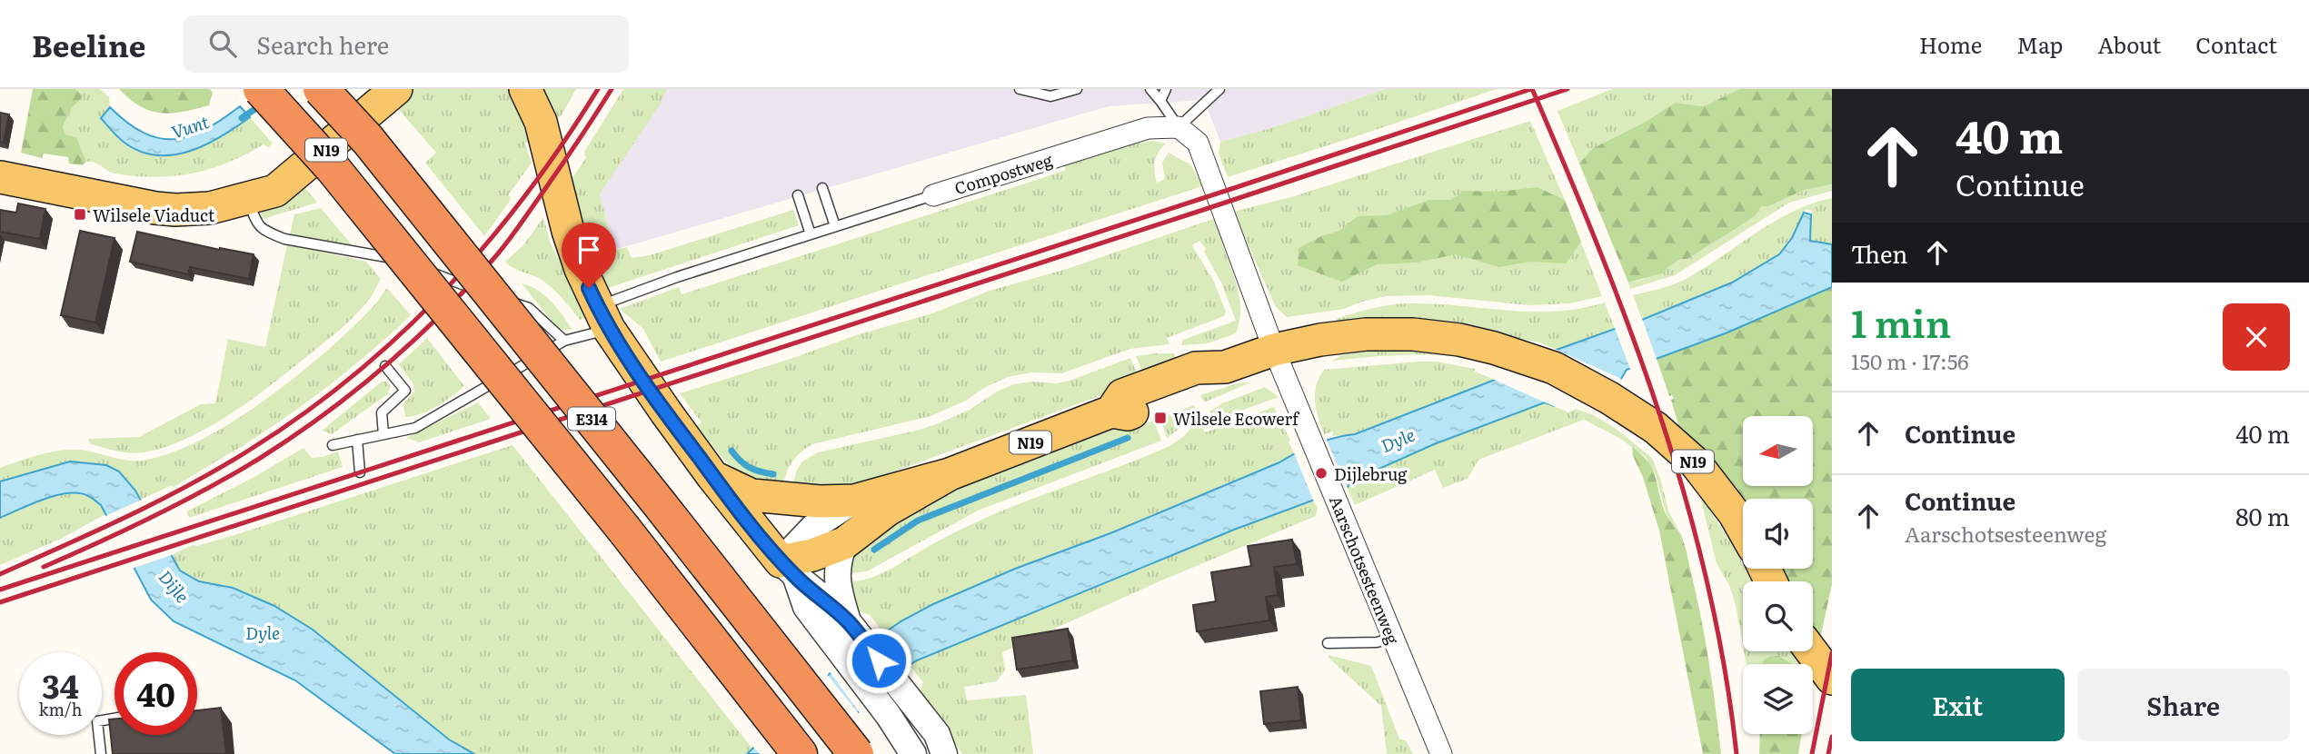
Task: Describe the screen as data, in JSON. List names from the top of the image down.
{
  "streets": {
    "highway": ["E314"],
    "main road": ["N19"],
    "street": ["Compostweg", "Aarschotsesteenweg"]
  },
  "crossings": [
    ["N19", "Compostweg"],
    ["N19", "Aarschotsesteenweg"]
  ],
  "water": ["Vunt", "Dyle", "Dijle"],
  "places": {
    "transit": ["Wilsele Viaduct", "Wilsele Ecowerf"],
    "other": ["Dijlebrug"]
  },
  "north": "left",
  "page": {
    "header": "Beeline",
    "search": "Search here",
    "nav": [
      "Home",
      "Map",
      "About",
      "Contact"
    ],
    "turn": ["40 m", "Continue"],
    "then": "Then",
    "heading": ["1 min", "150 m · 17:56"],
    "list": [
      {
        "name": "Continue",
        "value": "40 m"
      },
      {
        "name": "Continue",
        "note": "Aarschotsesteenweg",
        "value": "80 m"
      }
    ],
    "speed": "34 km/h",
    "limit": "40",
    "buttons": ["Exit", "Share"]
  }
}
